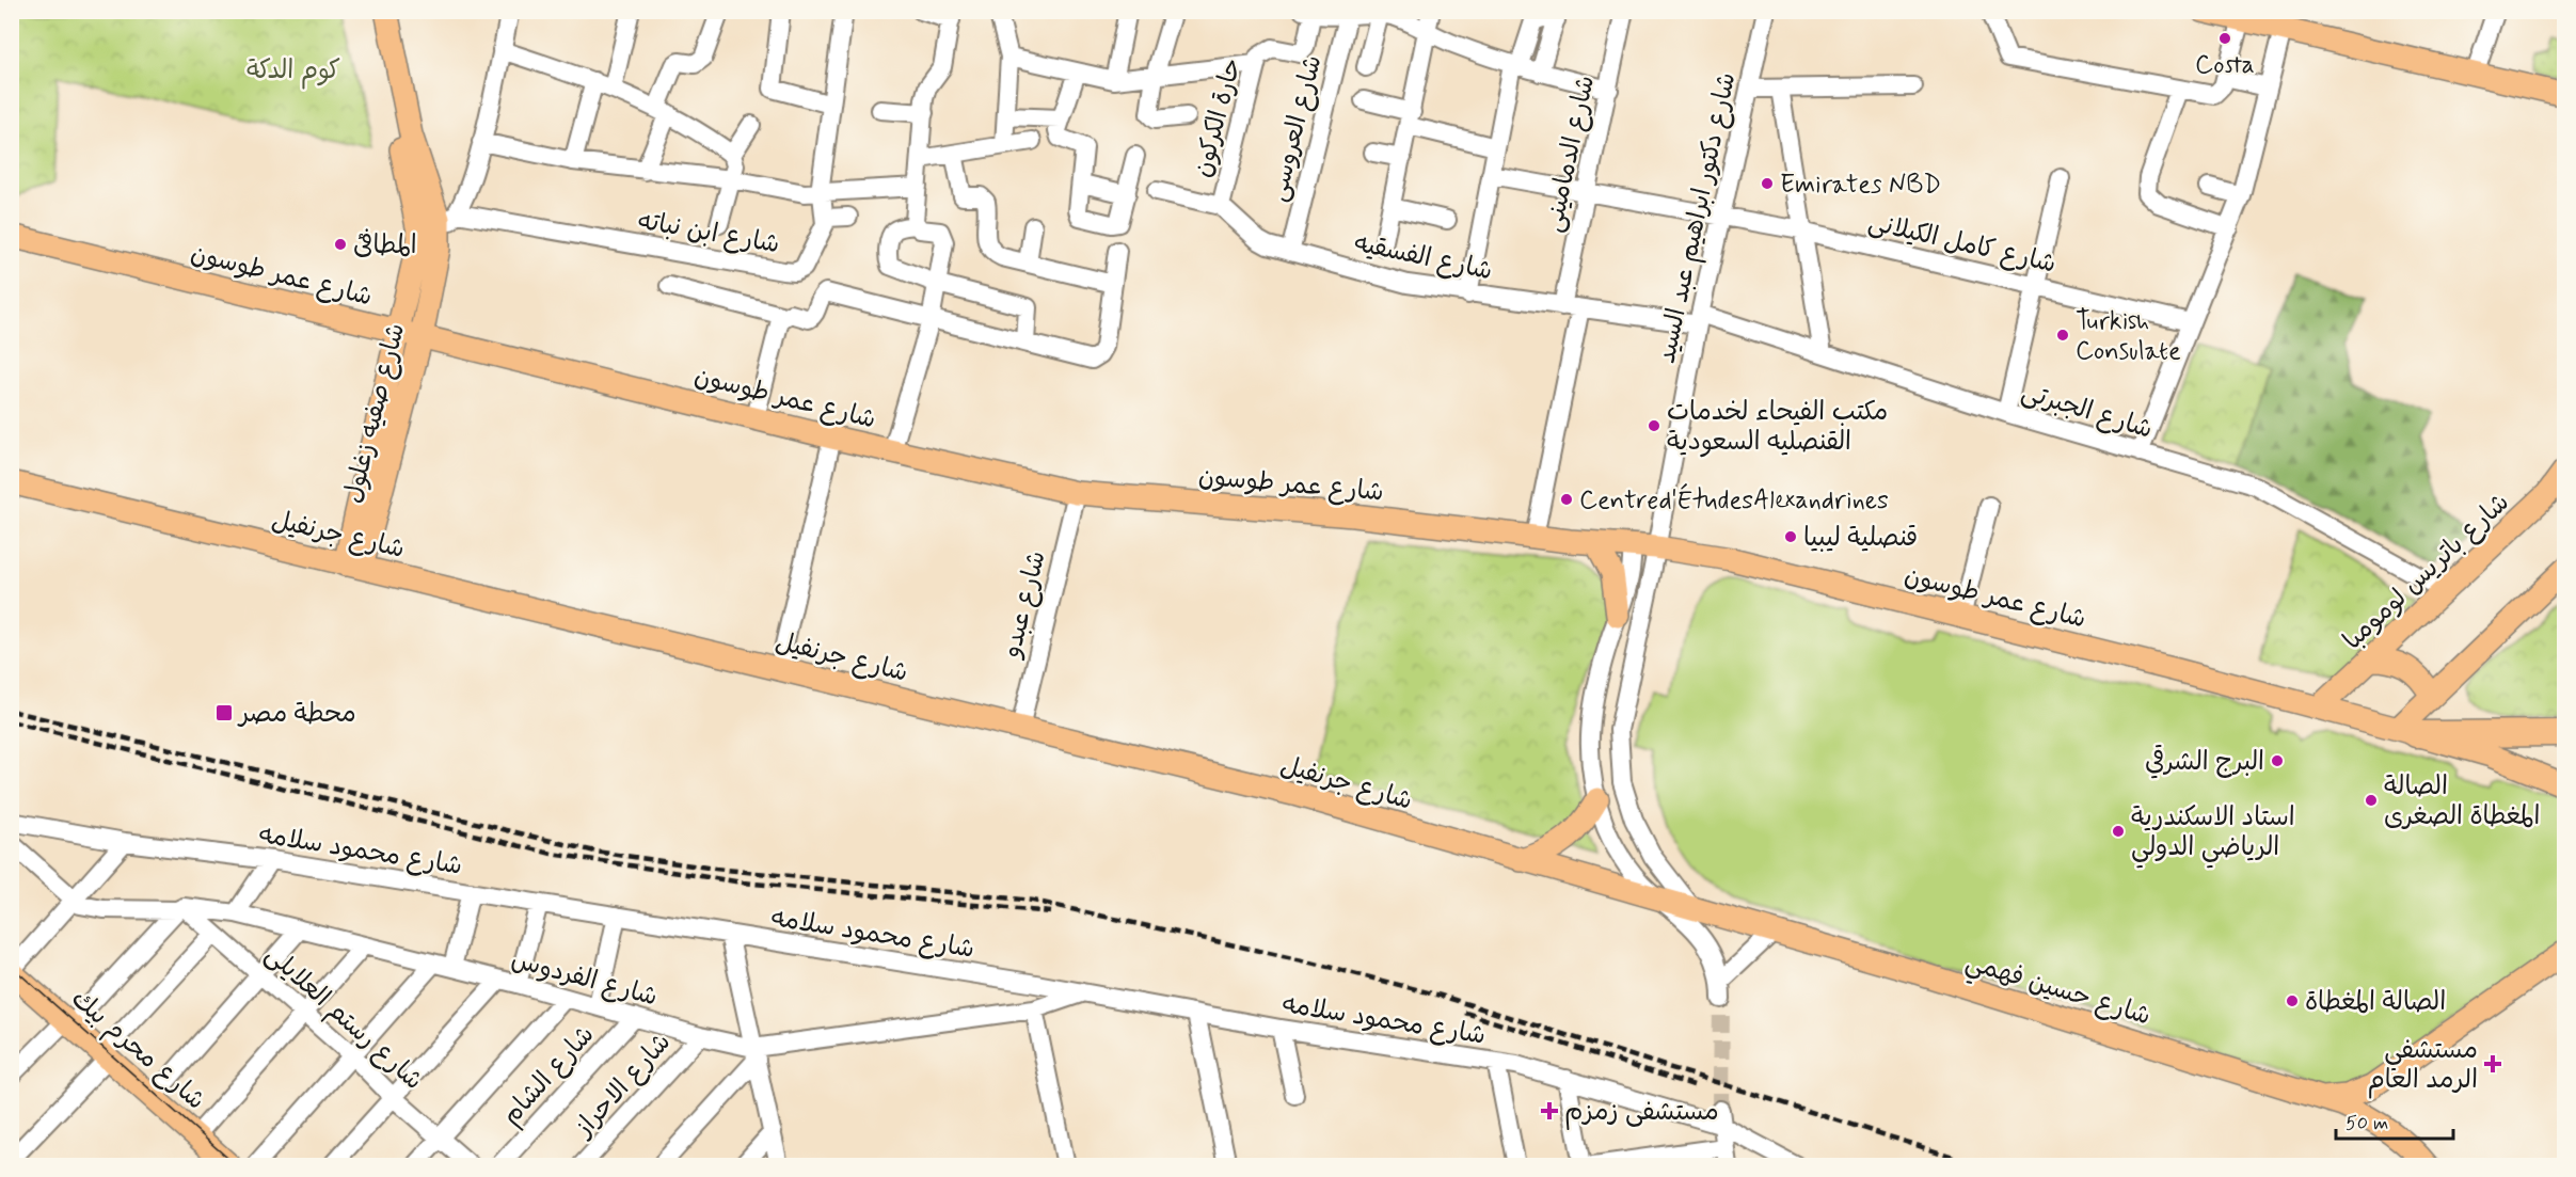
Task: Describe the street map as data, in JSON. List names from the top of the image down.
{
  "streets": {
    "main road": [
      "شارع عمر طوسون",
      "شارع صفيه زغلول",
      "شارع جرنفيل",
      "شارع باتريس لومومبا",
      "شارع حسين فهمي",
      "شارع محرم بيك"
    ],
    "street": [
      "حارة الكركون",
      "شارع العروسى",
      "شارع الدمامينى",
      "شارع دكتور ابراهيم عبد السيد",
      "شارع ابن نباته",
      "شارع كامل الكيلانى",
      "شارع الفسقيه",
      "شارع الجبرتى",
      "شارع عبدو",
      "شارع محمود سلامه",
      "شارع الفردوس",
      "شارع رستم العلايلى",
      "شارع الشام",
      "شارع الاحراز"
    ]
  },
  "crossings": [
    ["حارة الكركون", "شارع الفسقيه"],
    ["شارع العروسى", "شارع الفسقيه"],
    ["شارع الدمامينى", "شارع كامل الكيلانى"],
    ["شارع الدمامينى", "شارع الفسقيه"],
    ["شارع الدمامينى", "شارع عمر طوسون"],
    ["شارع دكتور ابراهيم عبد السيد", "شارع كامل الكيلانى"],
    ["شارع دكتور ابراهيم عبد السيد", "شارع الفسقيه"],
    ["شارع دكتور ابراهيم عبد السيد", "شارع عمر طوسون"],
    ["شارع دكتور ابراهيم عبد السيد", "شارع الجبرتى"],
    ["شارع دكتور ابراهيم عبد السيد", "شارع حسين فهمي"],
    ["شارع الفسقيه", "شارع الجبرتى"],
    ["شارع عمر طوسون", "شارع صفيه زغلول"],
    ["شارع عمر طوسون", "شارع باتريس لومومبا"],
    ["شارع عمر طوسون", "شارع عبدو"],
    ["شارع الجبرتى", "شارع باتريس لومومبا"],
    ["شارع صفيه زغلول", "شارع جرنفيل"],
    ["شارع جرنفيل", "شارع عبدو"],
    ["شارع جرنفيل", "شارع حسين فهمي"],
    ["شارع محمود سلامه", "شارع الفردوس"],
    ["شارع الفردوس", "شارع رستم العلايلى"],
    ["شارع الفردوس", "شارع الشام"],
    ["شارع الفردوس", "شارع الاحراز"]
  ],
  "parks": ["كوم الدكة"],
  "places": {
    "other": [
      "Costa",
      "Emirates NBD",
      "المطافئ",
      "Turkish Consulate",
      "مكتب الفيحاء لخدمات القنصليه السعودية",
      "Centred'ÉtudesAlexandrines",
      "قنصلية ليبيا",
      "البرج الشرقي",
      "الصالة المغطاة الصغرى",
      "استاد الاسكندرية الرياضي الدولي",
      "الصالة المغطاة"
    ],
    "transit": ["محطة مصر"],
    "health": ["مستشفي الرمد العام", "مستشفى زمزم"]
  },
  "scale_bar": "50 m"
}
